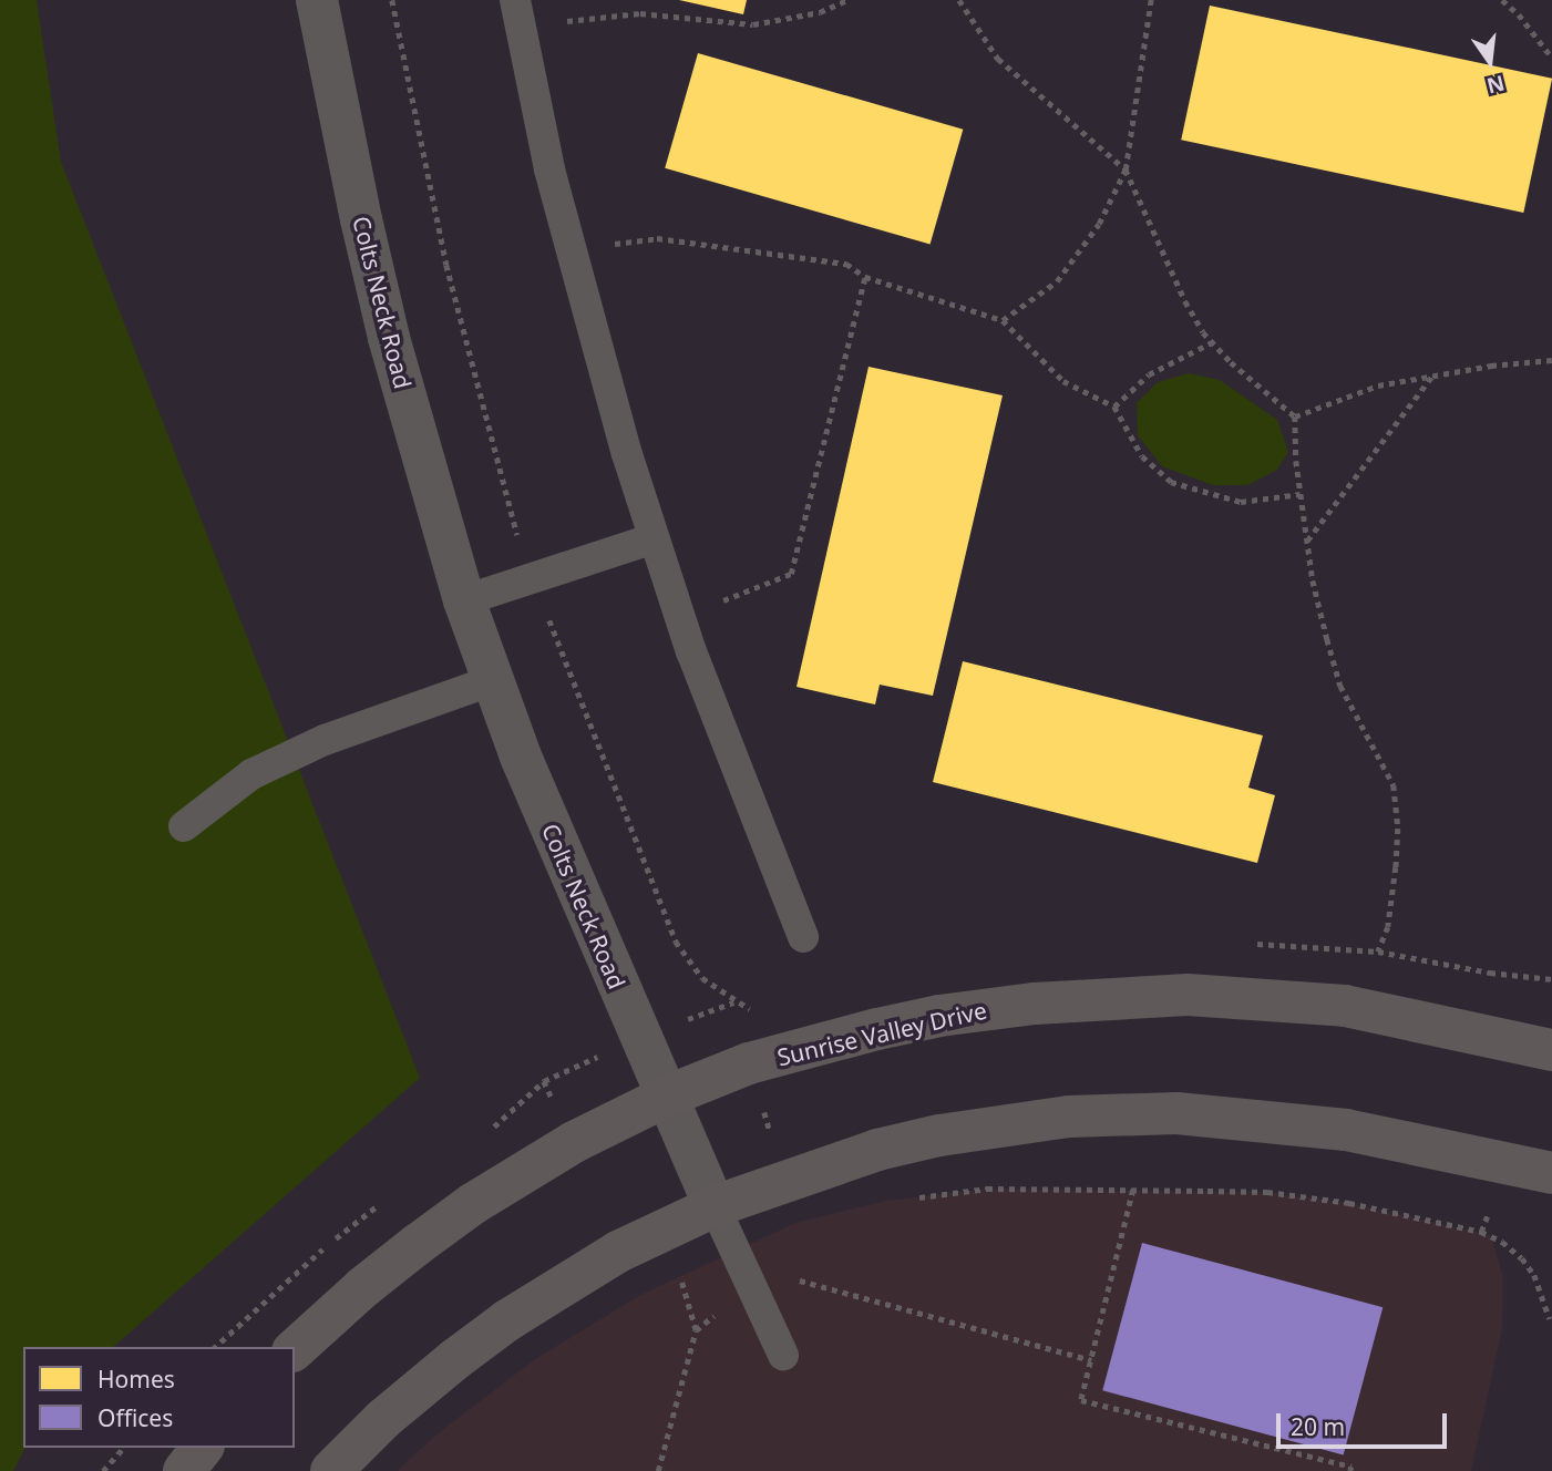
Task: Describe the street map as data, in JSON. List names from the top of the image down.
{
  "streets": {
    "main road": ["Sunrise Valley Drive"],
    "street": ["Colts Neck Road"]
  },
  "crossings": [
    ["Colts Neck Road", "Sunrise Valley Drive"]
  ],
  "legend": ["Homes", "Offices"],
  "scale_bar": "20 m",
  "north": "bottom"
}
